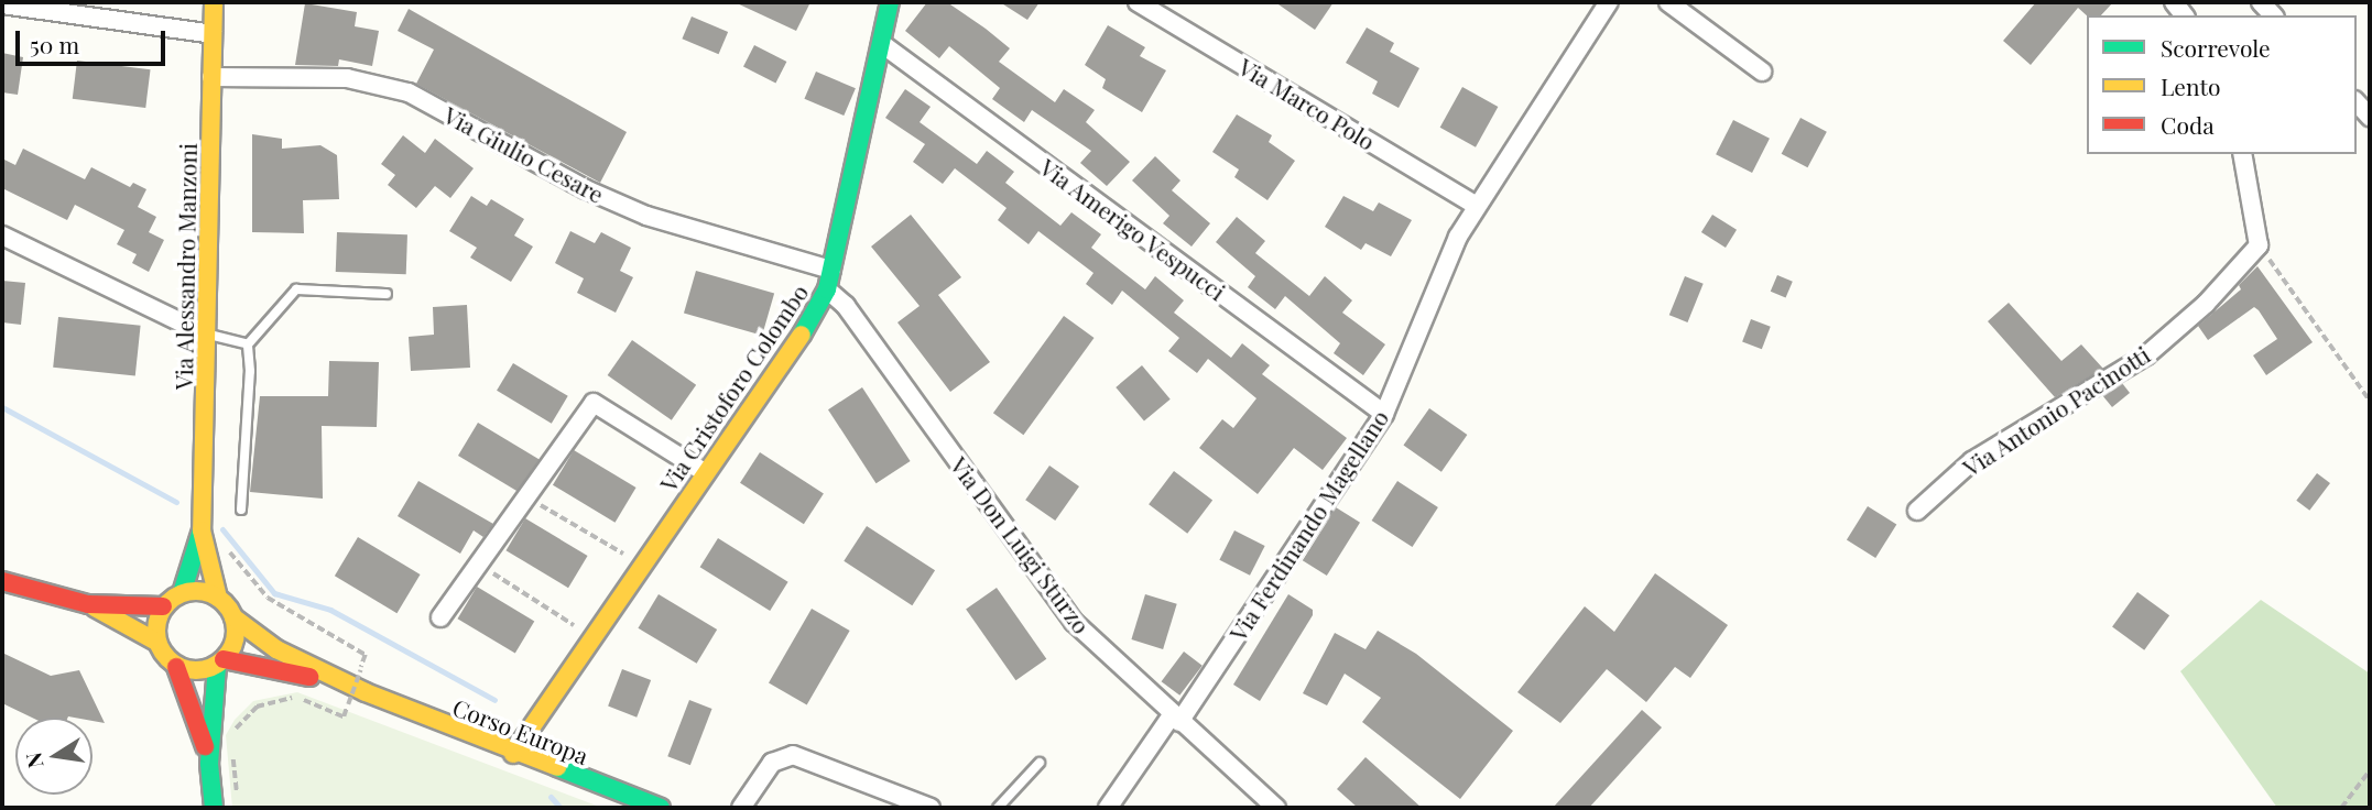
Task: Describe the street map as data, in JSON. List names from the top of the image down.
{
  "streets": {
    "main road": ["Via Alessandro Manzoni", "Via Cristoforo Colombo", "Corso Europa"],
    "street": [
      "Via Marco Polo",
      "Via Giulio Cesare",
      "Via Amerigo Vespucci",
      "Via Antonio Pacinotti",
      "Via Ferdinando Magellano",
      "Via Don Luigi Sturzo"
    ]
  },
  "crossings": [
    ["Via Marco Polo", "Via Ferdinando Magellano"],
    ["Via Giulio Cesare", "Via Alessandro Manzoni"],
    ["Via Giulio Cesare", "Via Cristoforo Colombo"],
    ["Via Amerigo Vespucci", "Via Cristoforo Colombo"],
    ["Via Amerigo Vespucci", "Via Ferdinando Magellano"],
    ["Via Alessandro Manzoni", "Corso Europa"],
    ["Via Cristoforo Colombo", "Via Don Luigi Sturzo"],
    ["Via Cristoforo Colombo", "Corso Europa"],
    ["Via Ferdinando Magellano", "Via Don Luigi Sturzo"]
  ],
  "legend": ["Scorrevole", "Lento", "Coda"],
  "scale_bar": "50 m",
  "north": "left"
}
